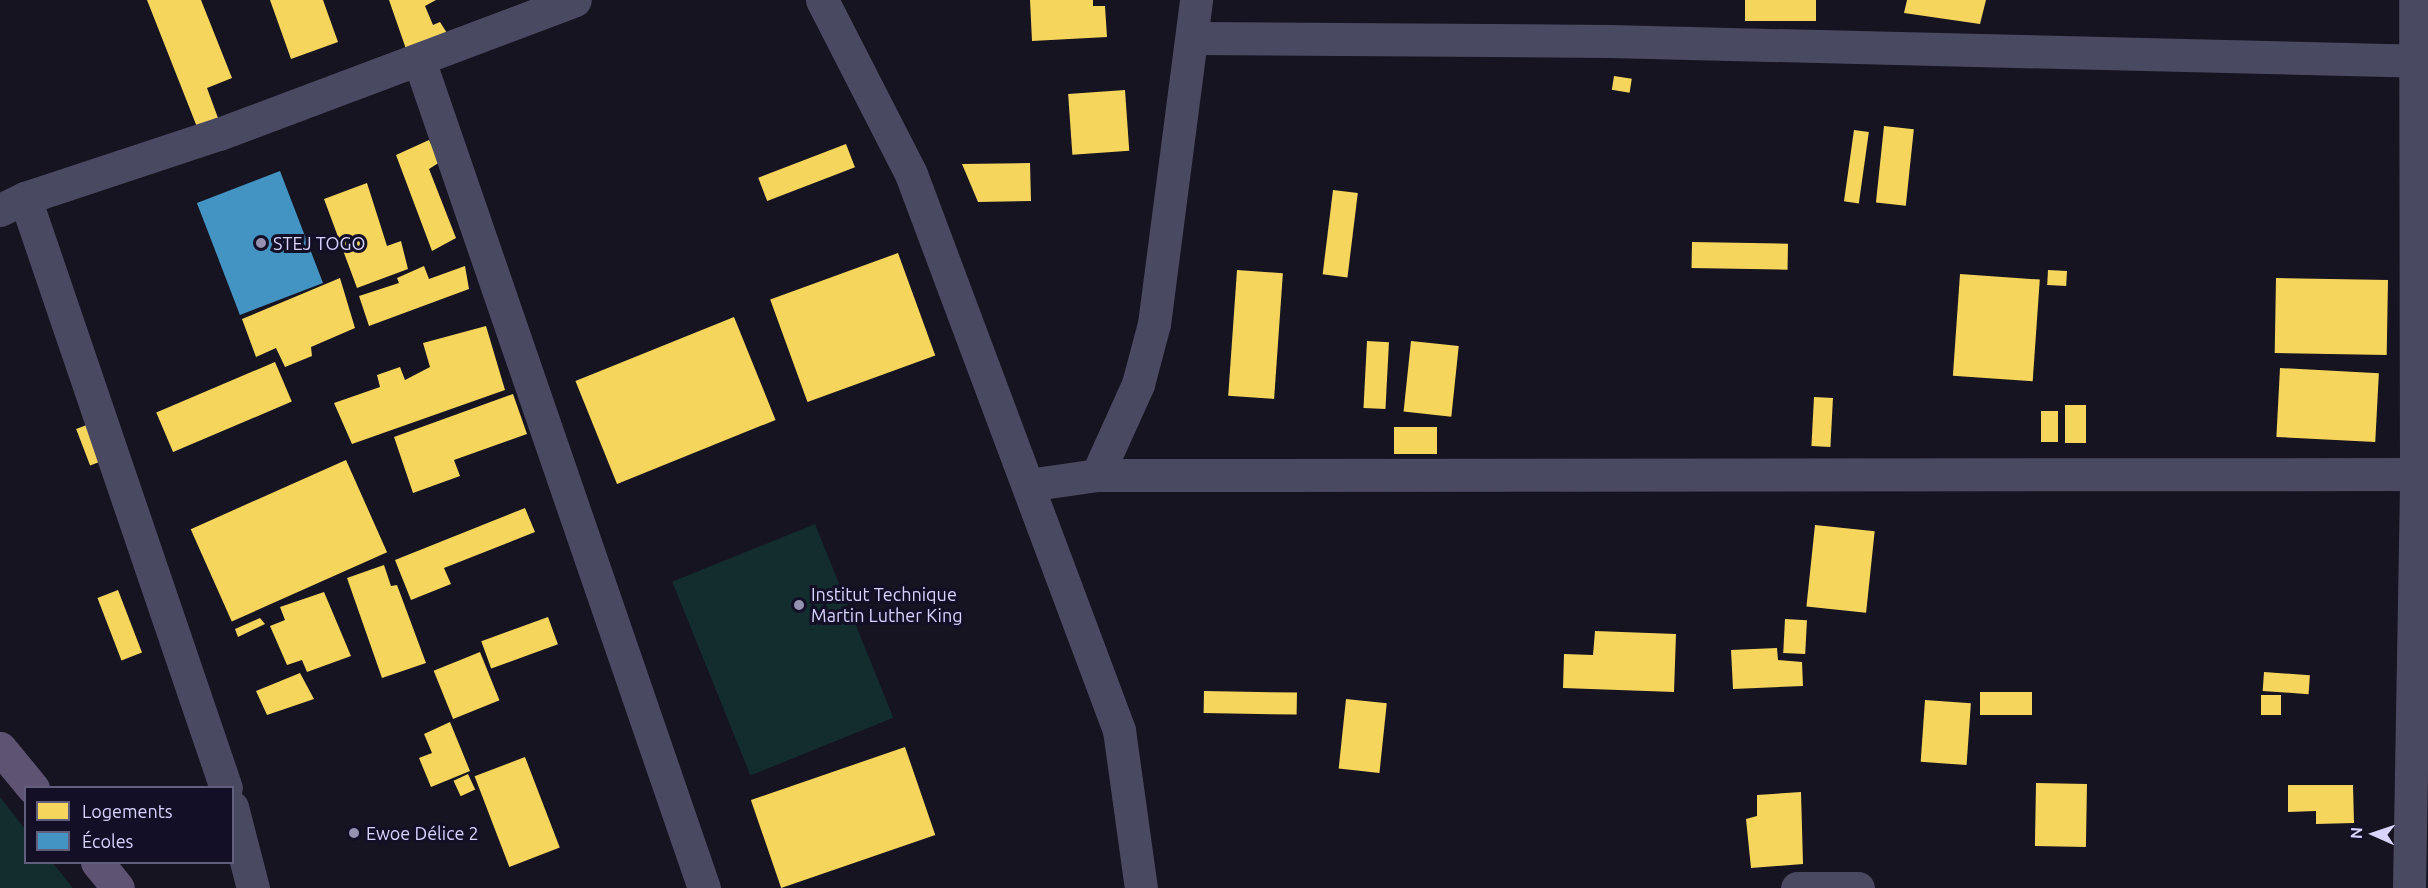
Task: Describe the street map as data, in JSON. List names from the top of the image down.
{
  "places": ["STEJ TOGO", "Institut Technique Martin Luther King", "Ewoe Délice 2"],
  "legend": ["Logements", "Écoles"],
  "north": "left"
}
